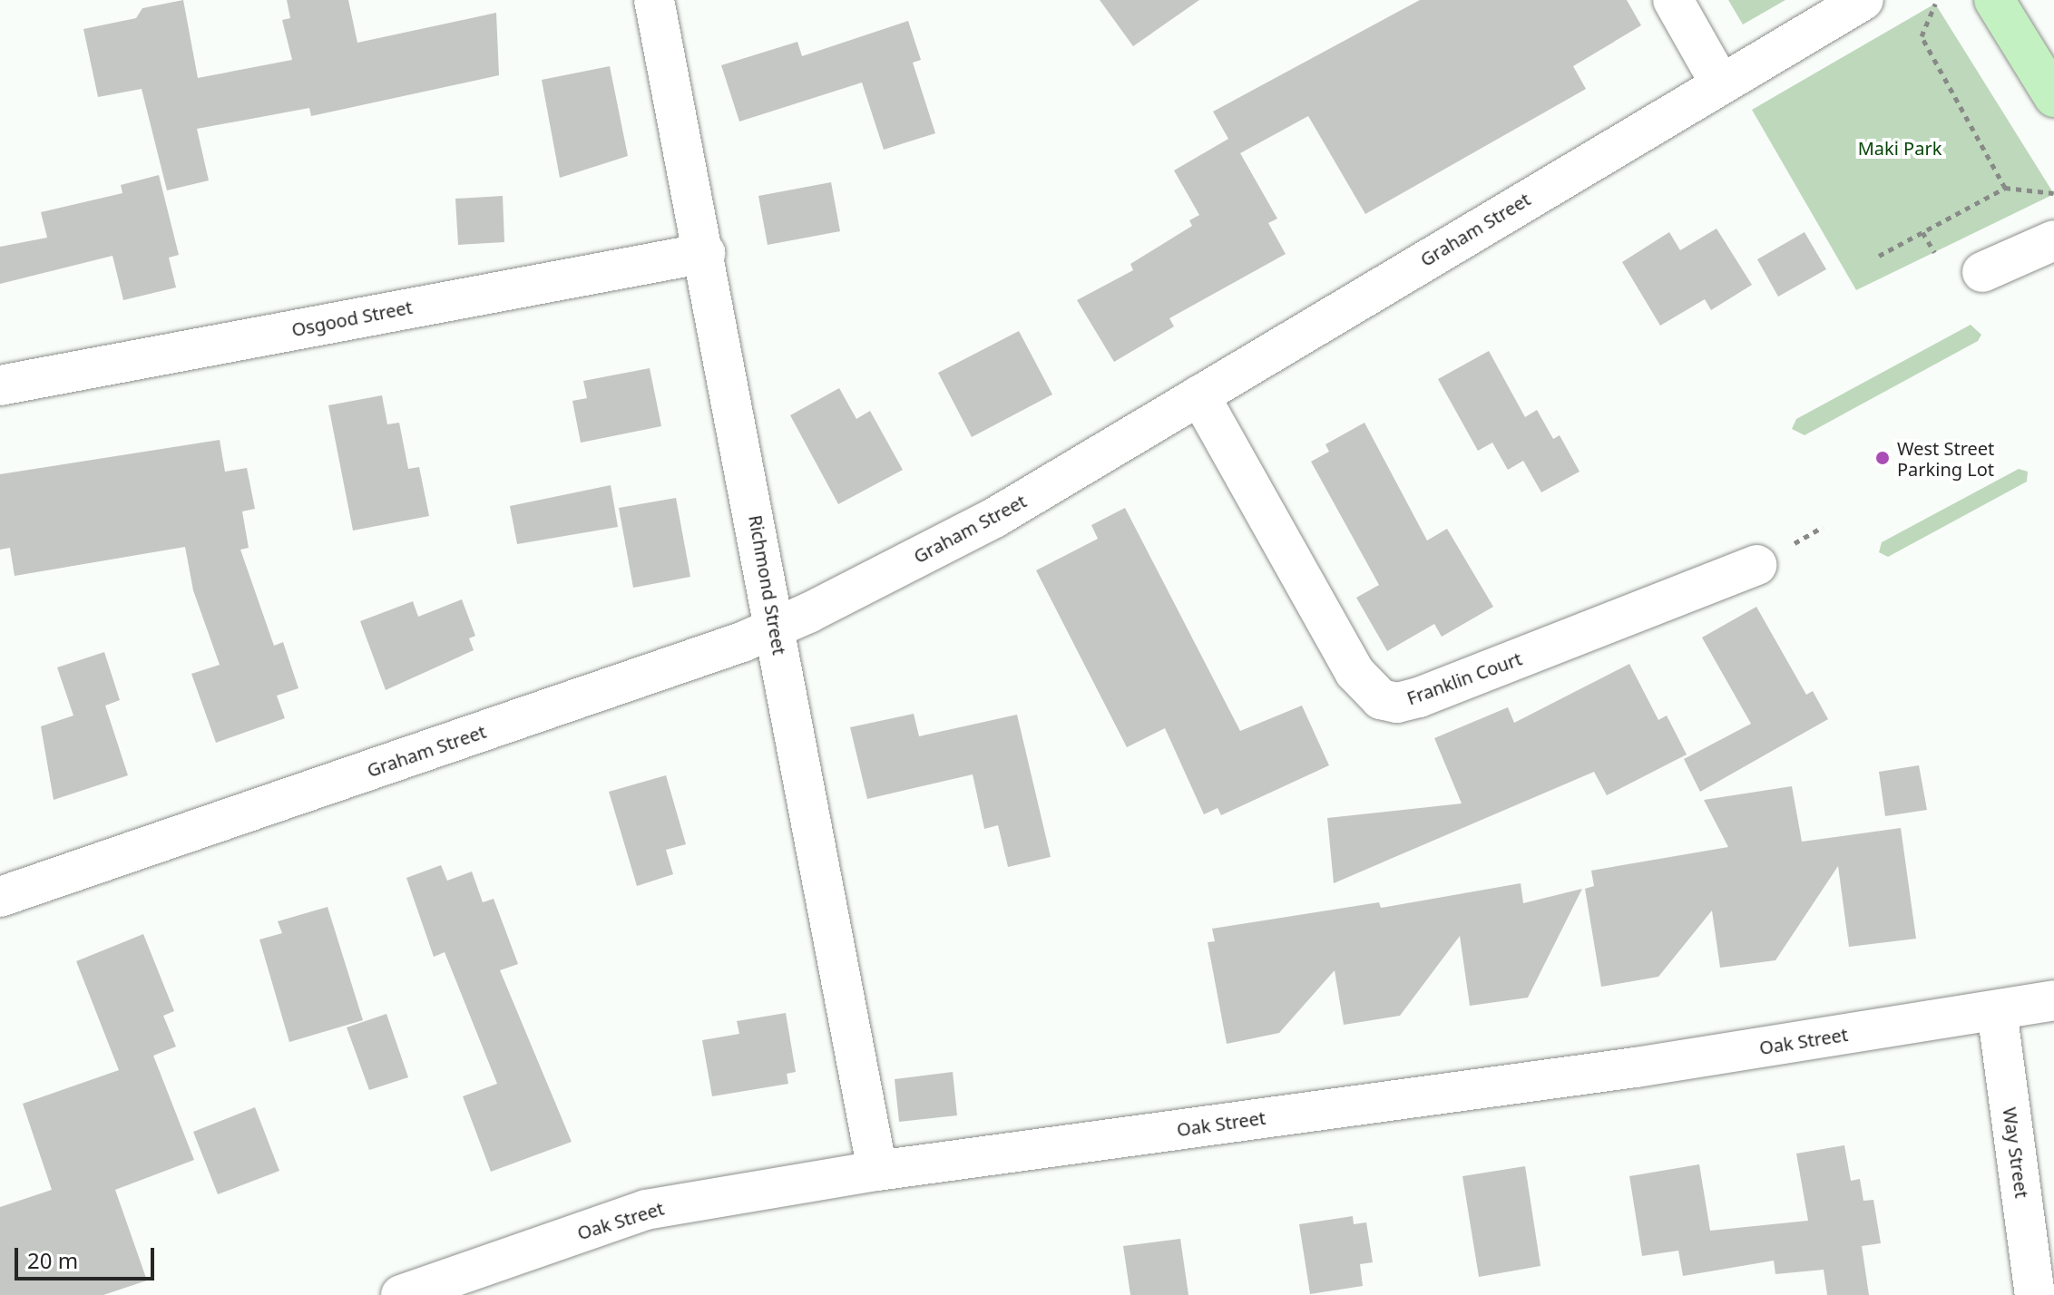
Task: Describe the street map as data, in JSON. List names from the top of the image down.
{
  "streets": {
    "street": [
      "Graham Street",
      "Osgood Street",
      "Richmond Street",
      "Franklin Court",
      "Oak Street",
      "Way Street"
    ]
  },
  "crossings": [
    ["Graham Street", "Richmond Street"],
    ["Graham Street", "Franklin Court"],
    ["Osgood Street", "Richmond Street"],
    ["Richmond Street", "Oak Street"],
    ["Oak Street", "Way Street"]
  ],
  "parks": ["Maki Park"],
  "places": ["West Street Parking Lot"],
  "scale_bar": "20 m"
}
